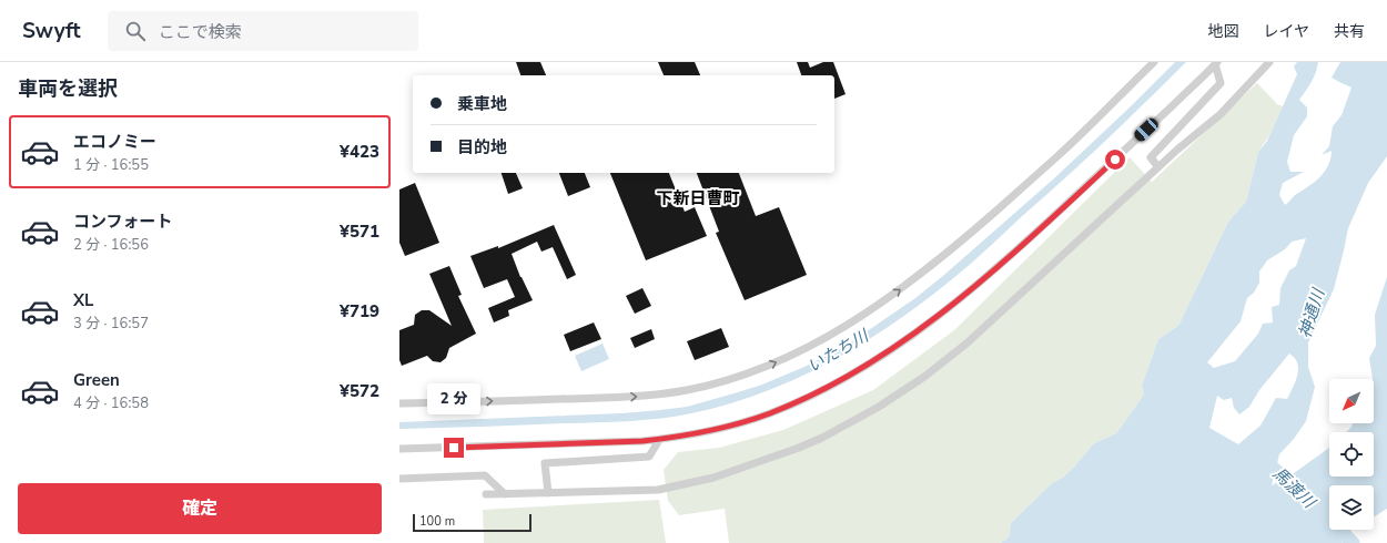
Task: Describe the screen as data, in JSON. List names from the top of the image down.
{
  "districts": ["下新日曹町"],
  "water": ["神通川", "いたち川", "馬渡川"],
  "scale_bar": "100 m",
  "north": "bottom left",
  "page": {
    "header": "Swyft",
    "search": "ここで検索",
    "nav": ["地図", "レイヤ", "共有"],
    "heading": "車両を選択",
    "banner": ["乗車地", "目的地"],
    "list": [
      {
        "name": "エコノミー",
        "note": "1 分 · 16:55",
        "value": "¥423"
      },
      {
        "name": "コンフォート",
        "note": "2 分 · 16:56",
        "value": "¥571"
      },
      {
        "name": "XL",
        "note": "3 分 · 16:57",
        "value": "¥719"
      },
      {
        "name": "Green",
        "note": "4 分 · 16:58",
        "value": "¥572"
      }
    ],
    "bubble": "2 分",
    "buttons": "確定",
    "scale": "100 m"
  }
}
